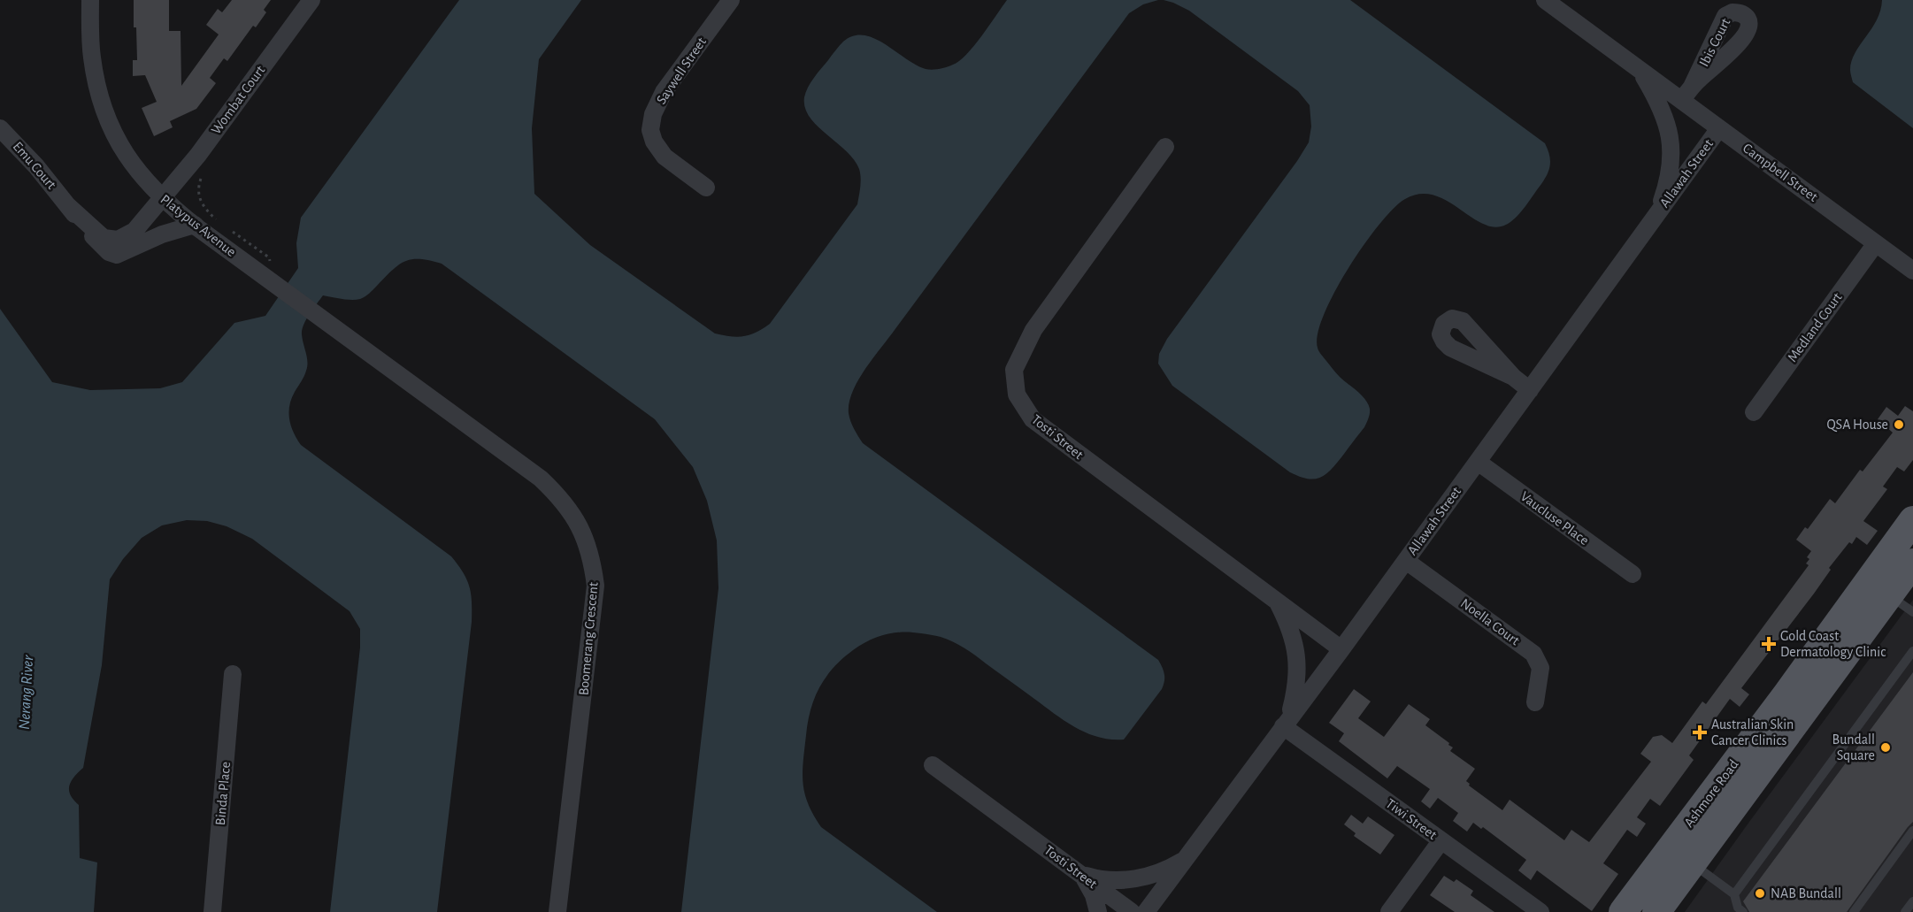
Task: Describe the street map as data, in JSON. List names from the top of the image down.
{
  "streets": {
    "main road": ["Ashmore Road"],
    "street": [
      "Saywell Street",
      "Wombat Court",
      "Emu Court",
      "Campbell Street",
      "Allawah Street",
      "Platypus Avenue",
      "Medland Court",
      "Tosti Street",
      "Vaucluse Place",
      "Noella Court",
      "Boomerang Crescent",
      "Binda Place",
      "Tiwi Street"
    ]
  },
  "crossings": [
    ["Wombat Court", "Emu Court"],
    ["Wombat Court", "Platypus Avenue"],
    ["Emu Court", "Platypus Avenue"],
    ["Campbell Street", "Allawah Street"],
    ["Campbell Street", "Medland Court"],
    ["Allawah Street", "Tosti Street"],
    ["Allawah Street", "Vaucluse Place"],
    ["Allawah Street", "Noella Court"],
    ["Allawah Street", "Tiwi Street"],
    ["Platypus Avenue", "Boomerang Crescent"]
  ],
  "water": ["Nerang River"],
  "places": {
    "other": ["QSA House", "Bundall Square", "NAB Bundall"],
    "health": ["Gold Coast Dermatology Clinic", "Australian Skin Cancer Clinics"]
  }
}
